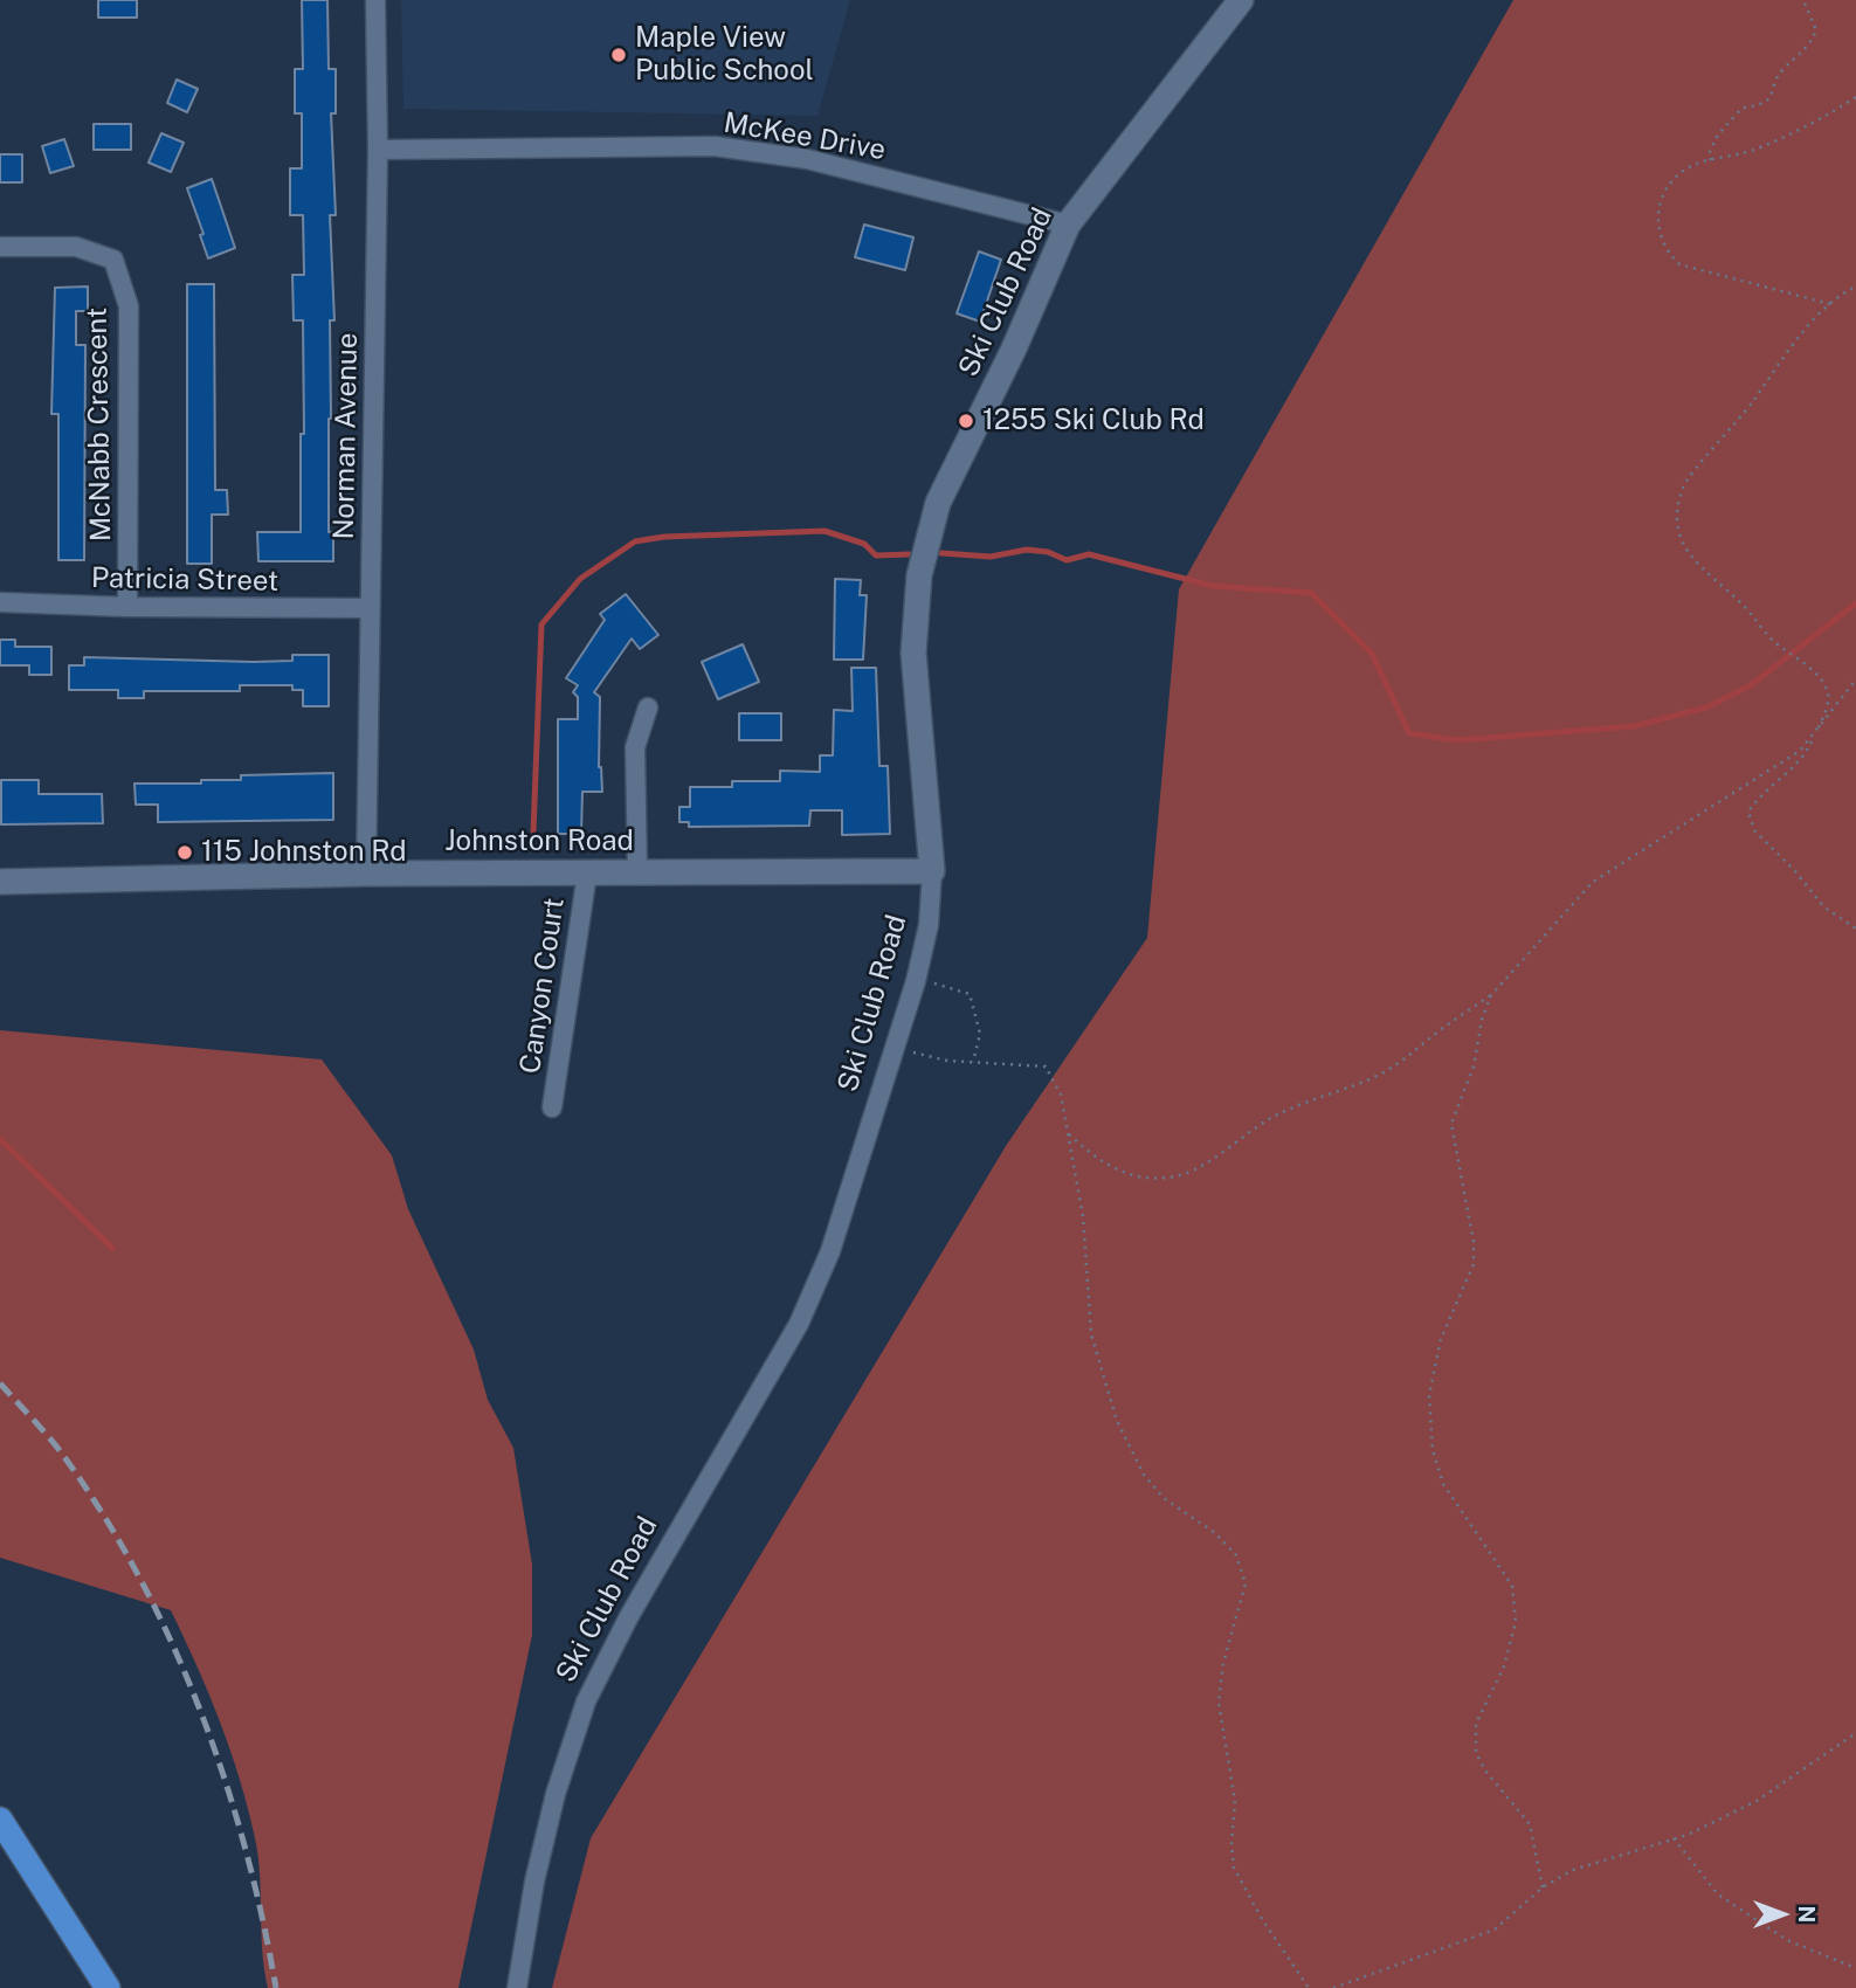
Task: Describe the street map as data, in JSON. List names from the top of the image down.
{
  "streets": {
    "street": [
      "McKee Drive",
      "Ski Club Road",
      "McNabb Crescent",
      "Norman Avenue",
      "Patricia Street",
      "Johnston Road",
      "Canyon Court"
    ]
  },
  "crossings": [
    ["McKee Drive", "Ski Club Road"],
    ["McKee Drive", "Norman Avenue"],
    ["Ski Club Road", "Johnston Road"],
    ["McNabb Crescent", "Patricia Street"],
    ["Norman Avenue", "Patricia Street"],
    ["Norman Avenue", "Johnston Road"],
    ["Johnston Road", "Canyon Court"]
  ],
  "places": ["Maple View Public School", "1255 Ski Club Rd", "115 Johnston Rd"],
  "north": "right"
}
